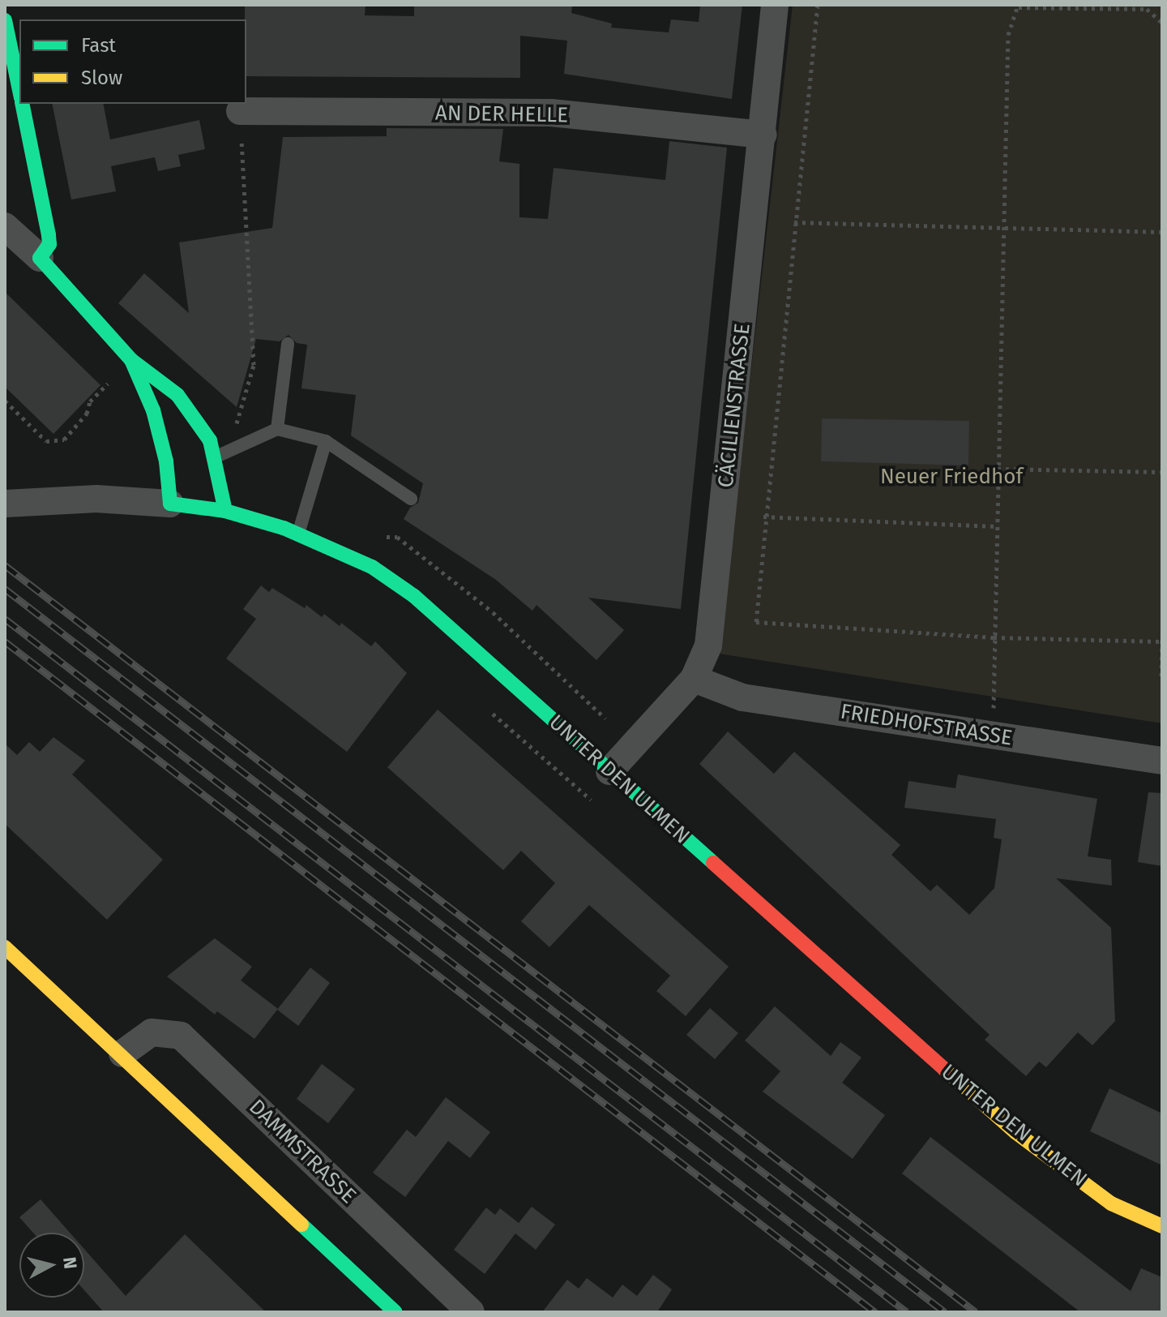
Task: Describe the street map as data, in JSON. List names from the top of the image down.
{
  "streets": {
    "main road": ["UNTER DEN ULMEN"],
    "street": [
      "AN DER HELLE",
      "CÄCILIENSTRASSE",
      "FRIEDHOFSTRASSE",
      "DAMMSTRASSE"
    ]
  },
  "crossings": [
    ["AN DER HELLE", "CÄCILIENSTRASSE"],
    ["CÄCILIENSTRASSE", "FRIEDHOFSTRASSE"],
    ["CÄCILIENSTRASSE", "UNTER DEN ULMEN"]
  ],
  "parks": ["Neuer Friedhof"],
  "legend": ["Fast", "Slow"],
  "north": "right"
}
